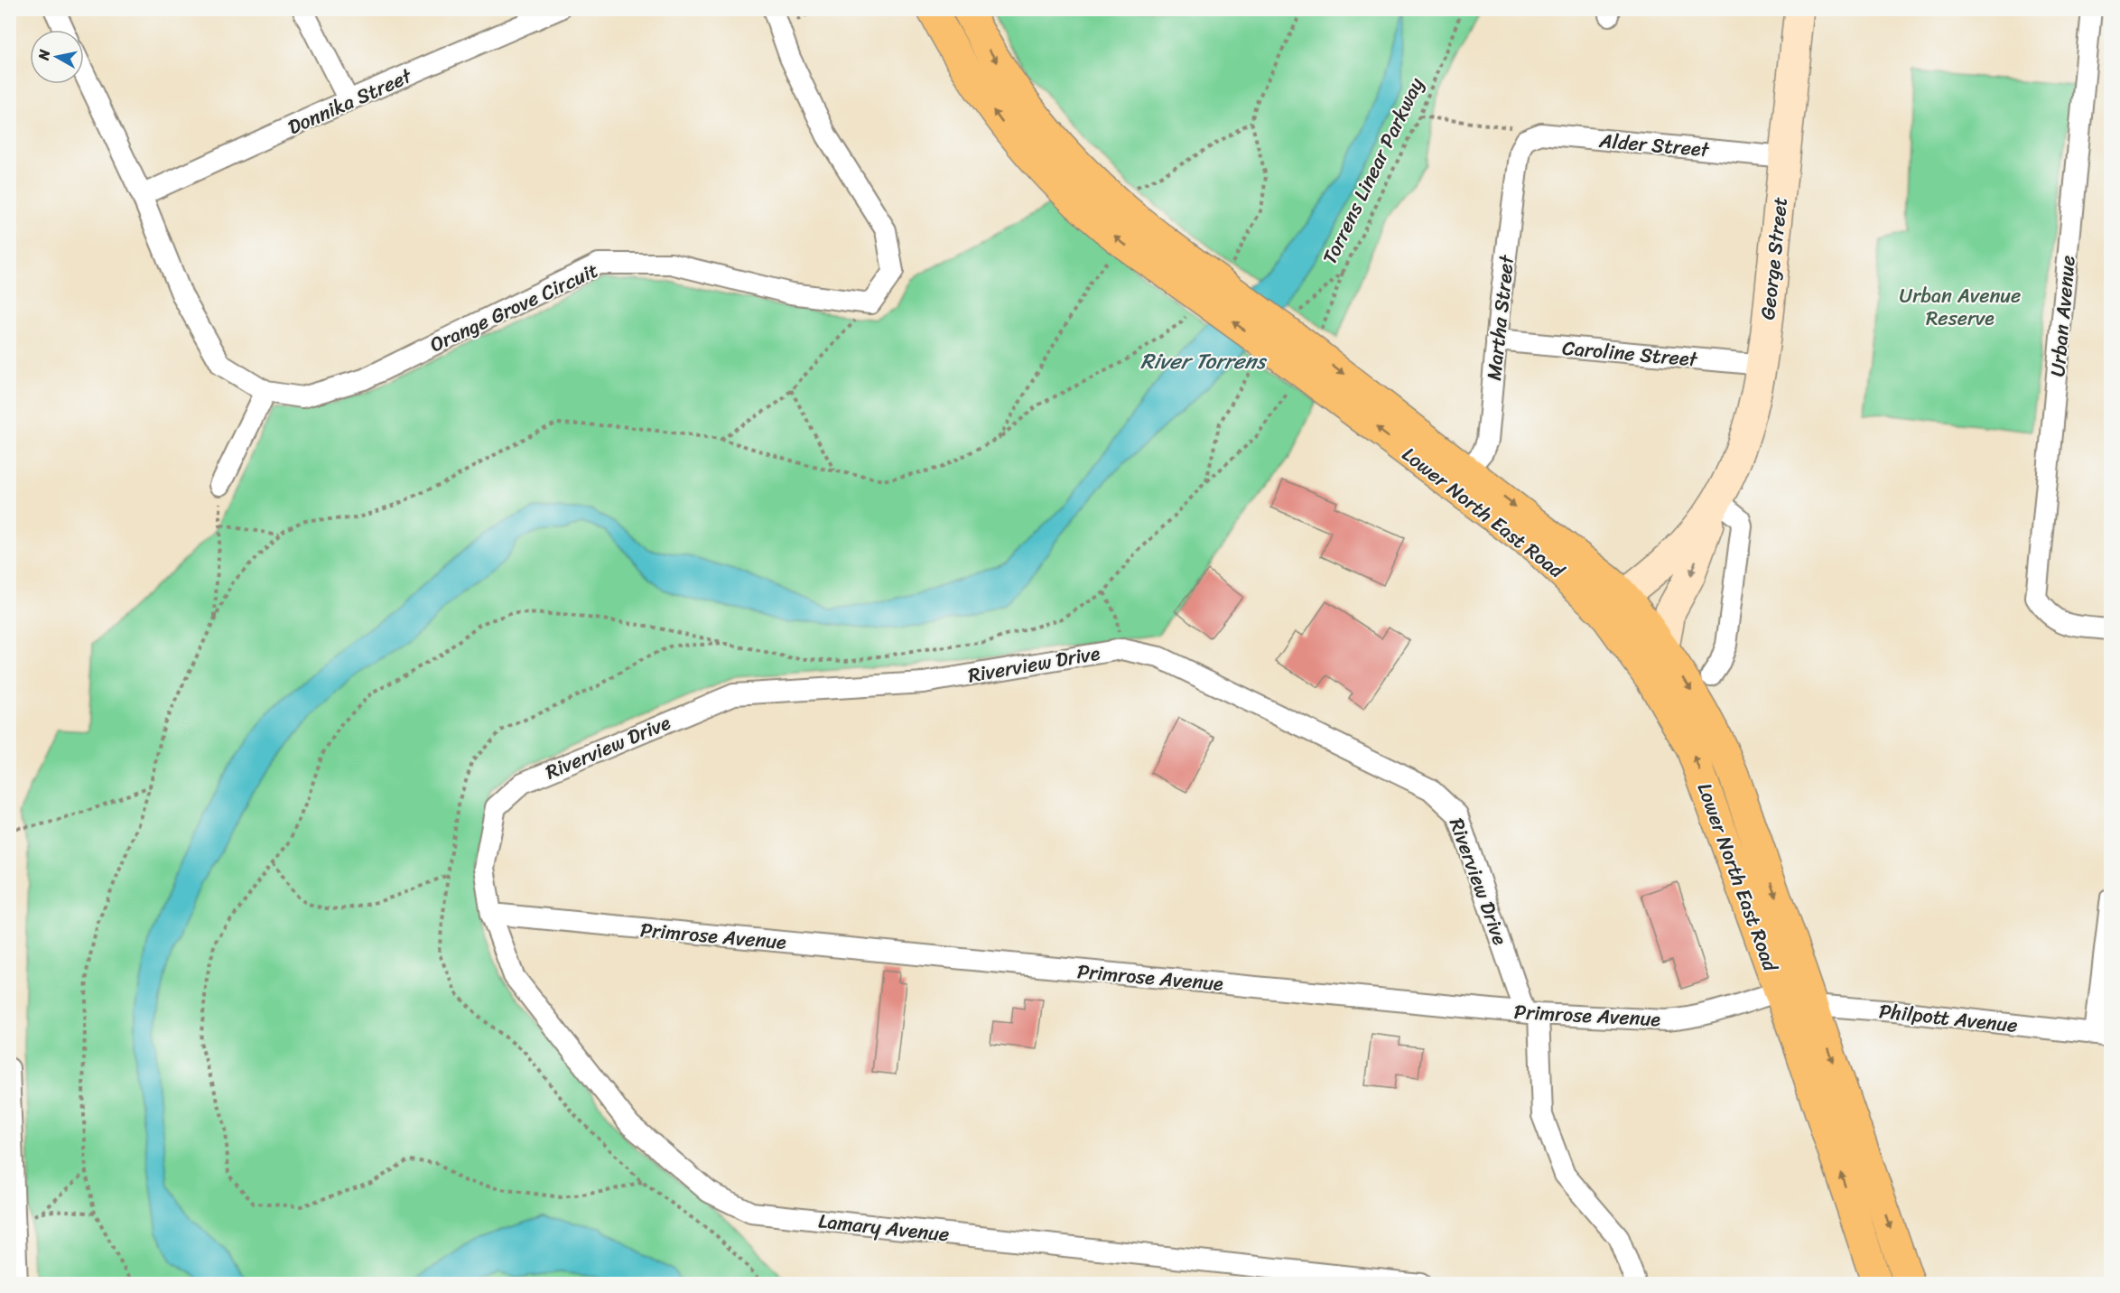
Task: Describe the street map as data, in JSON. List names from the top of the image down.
{
  "streets": {
    "main road": ["Lower North East Road"],
    "street": [
      "Donnika Street",
      "Alder Street",
      "George Street",
      "Orange Grove Circuit",
      "Urban Avenue",
      "Martha Street",
      "Caroline Street",
      "Riverview Drive",
      "Primrose Avenue",
      "Philpott Avenue",
      "Lamary Avenue"
    ],
    "path": ["Torrens Linear Parkway"]
  },
  "crossings": [
    ["Donnika Street", "Orange Grove Circuit"],
    ["Alder Street", "George Street"],
    ["Alder Street", "Martha Street"],
    ["Torrens Linear Parkway", "Lower North East Road"],
    ["George Street", "Caroline Street"],
    ["George Street", "Lower North East Road"],
    ["Martha Street", "Caroline Street"],
    ["Martha Street", "Lower North East Road"],
    ["Lower North East Road", "Primrose Avenue"],
    ["Lower North East Road", "Philpott Avenue"],
    ["Riverview Drive", "Primrose Avenue"],
    ["Riverview Drive", "Lamary Avenue"],
    ["Primrose Avenue", "Philpott Avenue"],
    ["Primrose Avenue", "Lamary Avenue"]
  ],
  "water": ["River Torrens"],
  "parks": ["Urban Avenue Reserve"],
  "north": "left"
}
